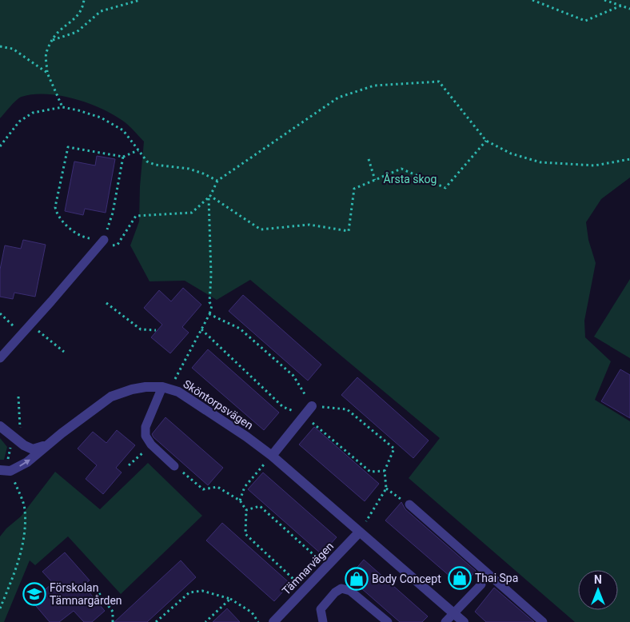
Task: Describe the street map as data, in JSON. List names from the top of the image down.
{
  "streets": {
    "street": ["Sköntorpsvägen", "Tämnarvägen"]
  },
  "crossings": [
    ["Sköntorpsvägen", "Tämnarvägen"]
  ],
  "parks": ["Årsta skog"],
  "places": {
    "shop": ["Thai Spa", "Body Concept"],
    "school or university": ["Förskolan Tämnargården"]
  },
  "north": "top"
}
